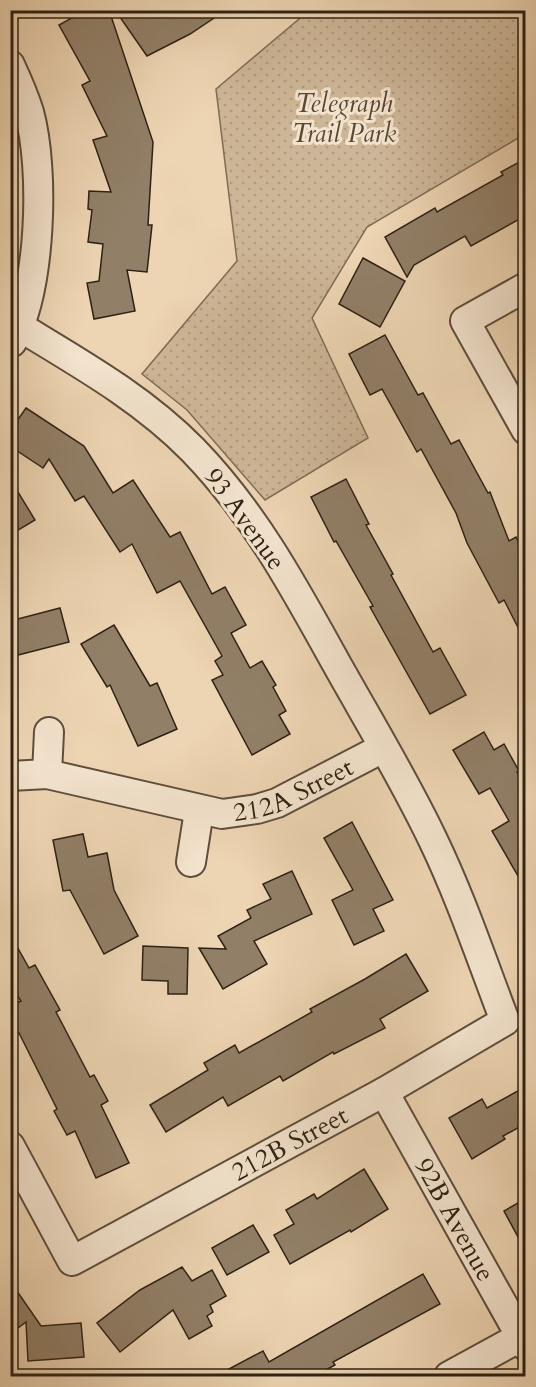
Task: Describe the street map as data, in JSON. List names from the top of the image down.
{
  "streets": {
    "street": [
      "93 Avenue",
      "212A Street",
      "212B Street",
      "92B Avenue"
    ]
  },
  "crossings": [
    ["93 Avenue", "212A Street"],
    ["93 Avenue", "212B Street"],
    ["212B Street", "92B Avenue"]
  ],
  "parks": ["Telegraph Trail Park"]
}
